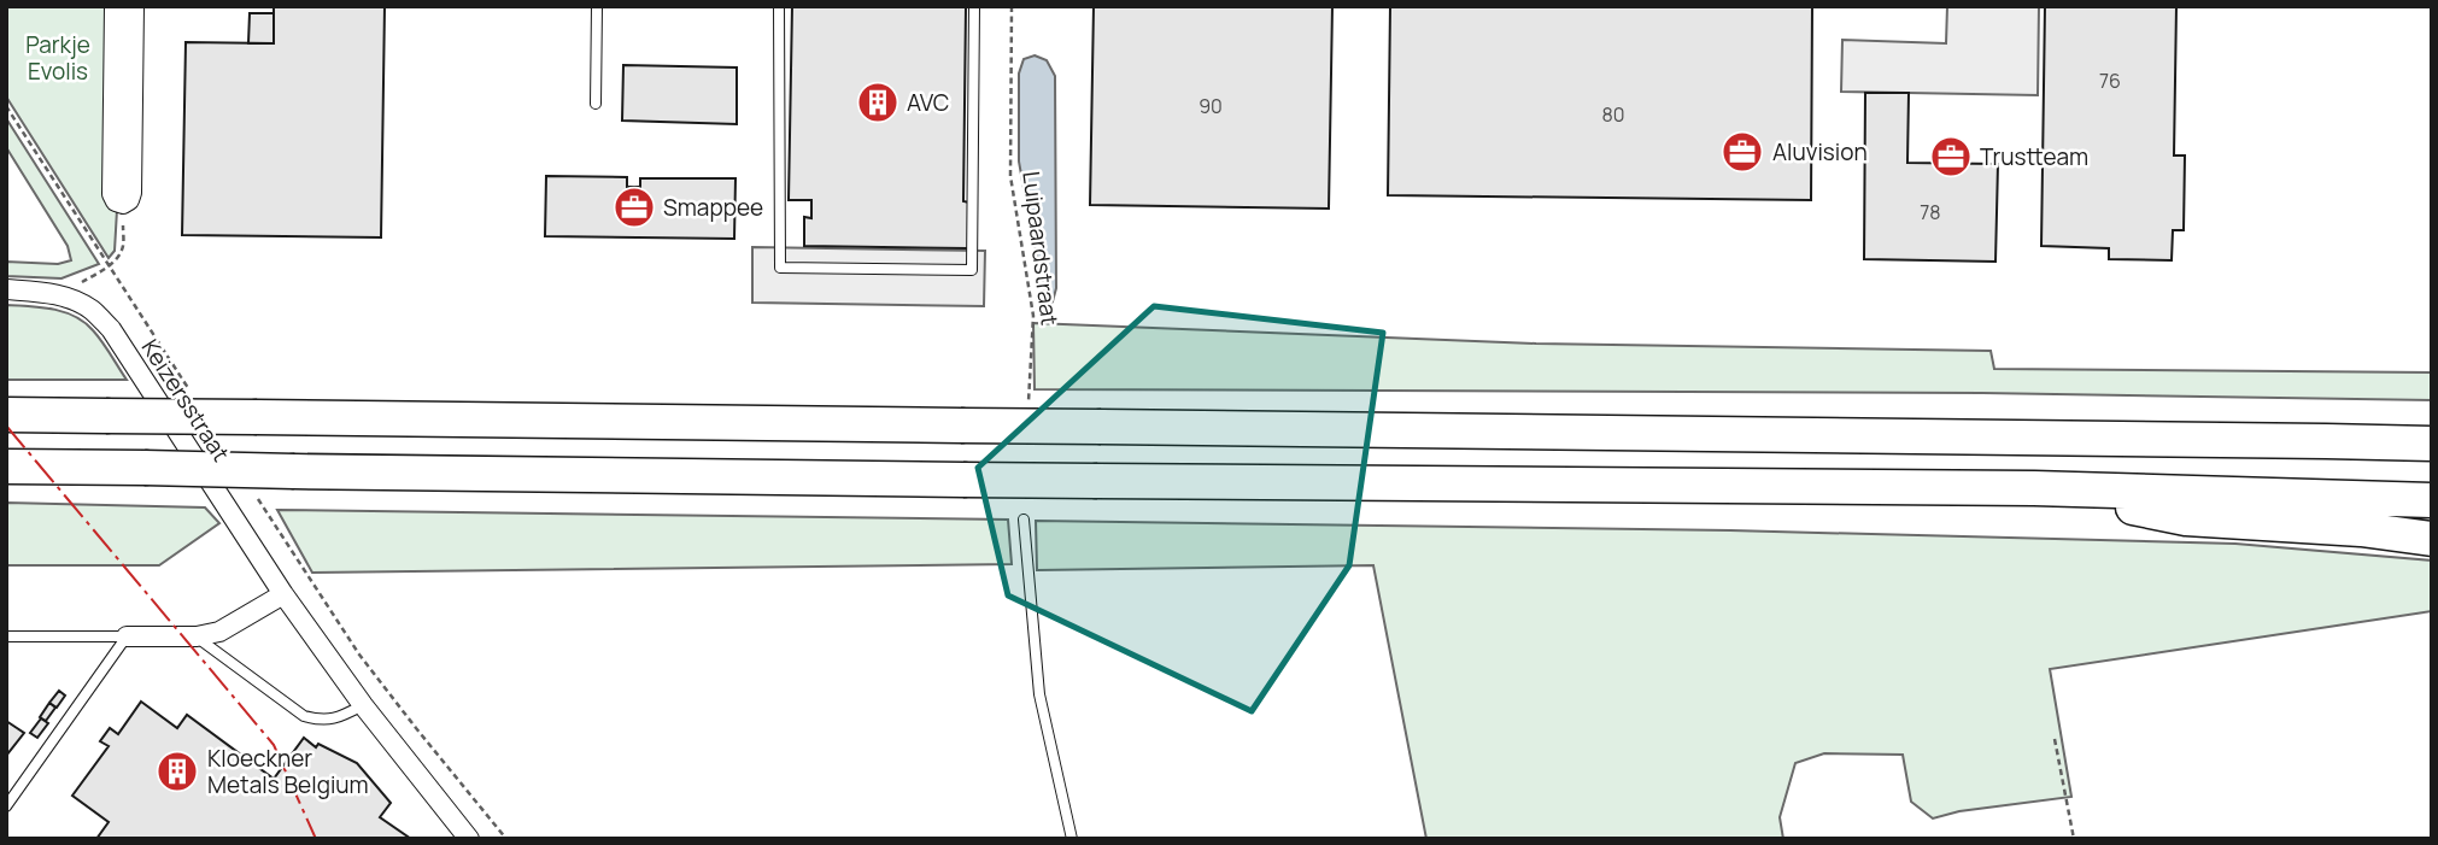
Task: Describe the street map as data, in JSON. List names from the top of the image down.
{
  "streets": {
    "street": ["Keizersstraat"],
    "path": ["Luipaardstraat"]
  },
  "parks": ["Parkje Evolis"],
  "places": {
    "building": ["AVC", "Kloeckner Metals Belgium"],
    "office": ["Aluvision", "Trustteam", "Smappee"]
  },
  "house_numbers": [
    "76",
    "90",
    "80",
    "78"
  ]
}
